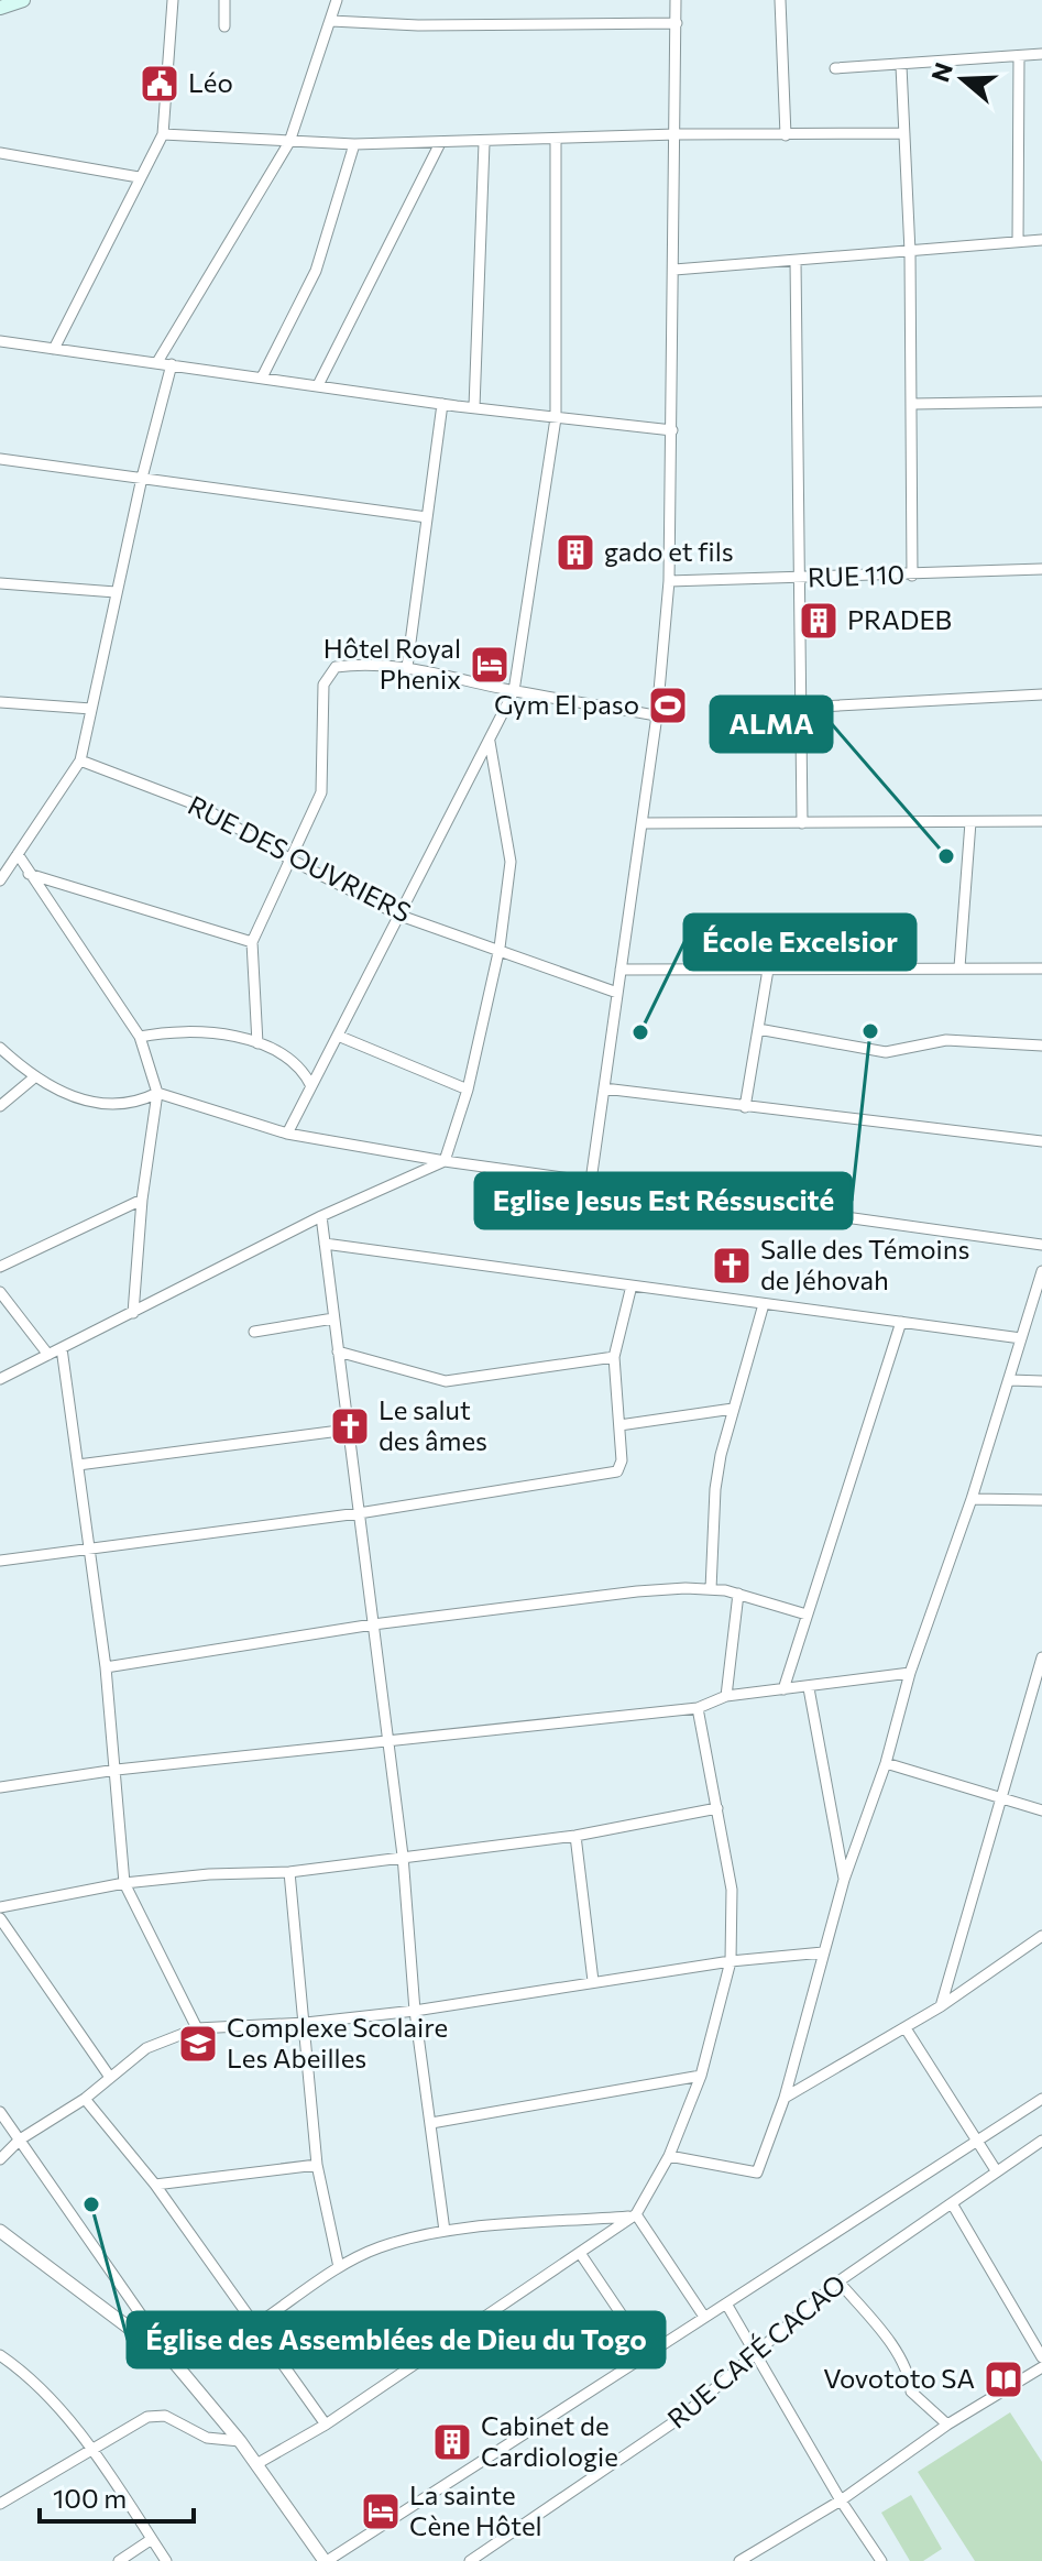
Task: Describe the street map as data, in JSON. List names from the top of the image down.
{
  "streets": {
    "street": ["RUE 110", "RUE DES OUVRIERS", "RUE CAFÉ CACAO"]
  },
  "places": {
    "public building": ["Léo"],
    "building": ["gado et fils", "PRADEB", "Cabinet de Cardiologie"],
    "hotel": ["Hôtel Royal Phenix", "La sainte Cène Hôtel"],
    "sports": ["Gym El paso"],
    "other": [
      "ALMA",
      "Eglise Jesus Est Réssuscité",
      "École Excelsior",
      "Église des Assemblées de Dieu du Togo"
    ],
    "church": ["Salle des Témoins de Jéhovah", "Le salut des âmes"],
    "school or university": ["Complexe Scolaire Les Abeilles"],
    "library": ["Vovototo SA"]
  },
  "scale_bar": "100 m",
  "north": "left"
}
